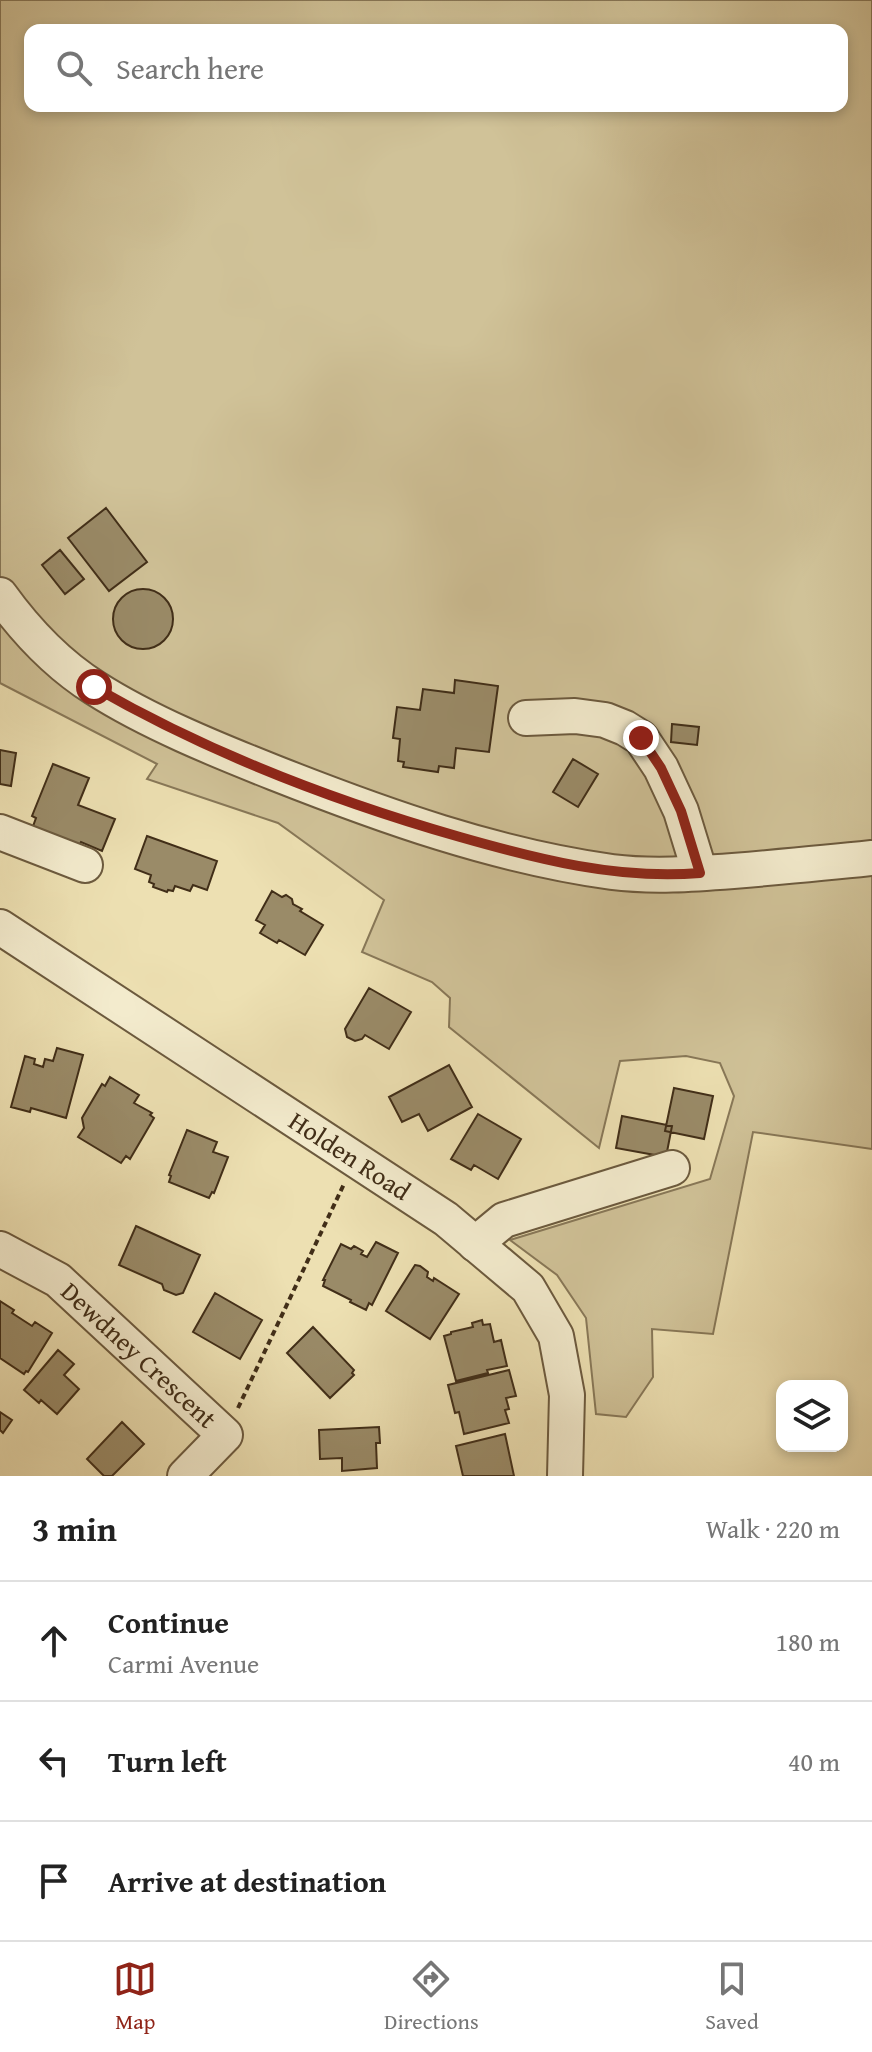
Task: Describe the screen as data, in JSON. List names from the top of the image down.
{
  "streets": {
    "street": ["Holden Road", "Dewdney Crescent"]
  },
  "page": {
    "search": "Search here",
    "heading": ["3 min", "Walk · 220 m"],
    "list": [
      ["Continue", "Carmi Avenue", "180 m"],
      ["Turn left", "40 m"],
      "Arrive at destination"
    ],
    "nav": ["Map", "Directions", "Saved"]
  }
}
